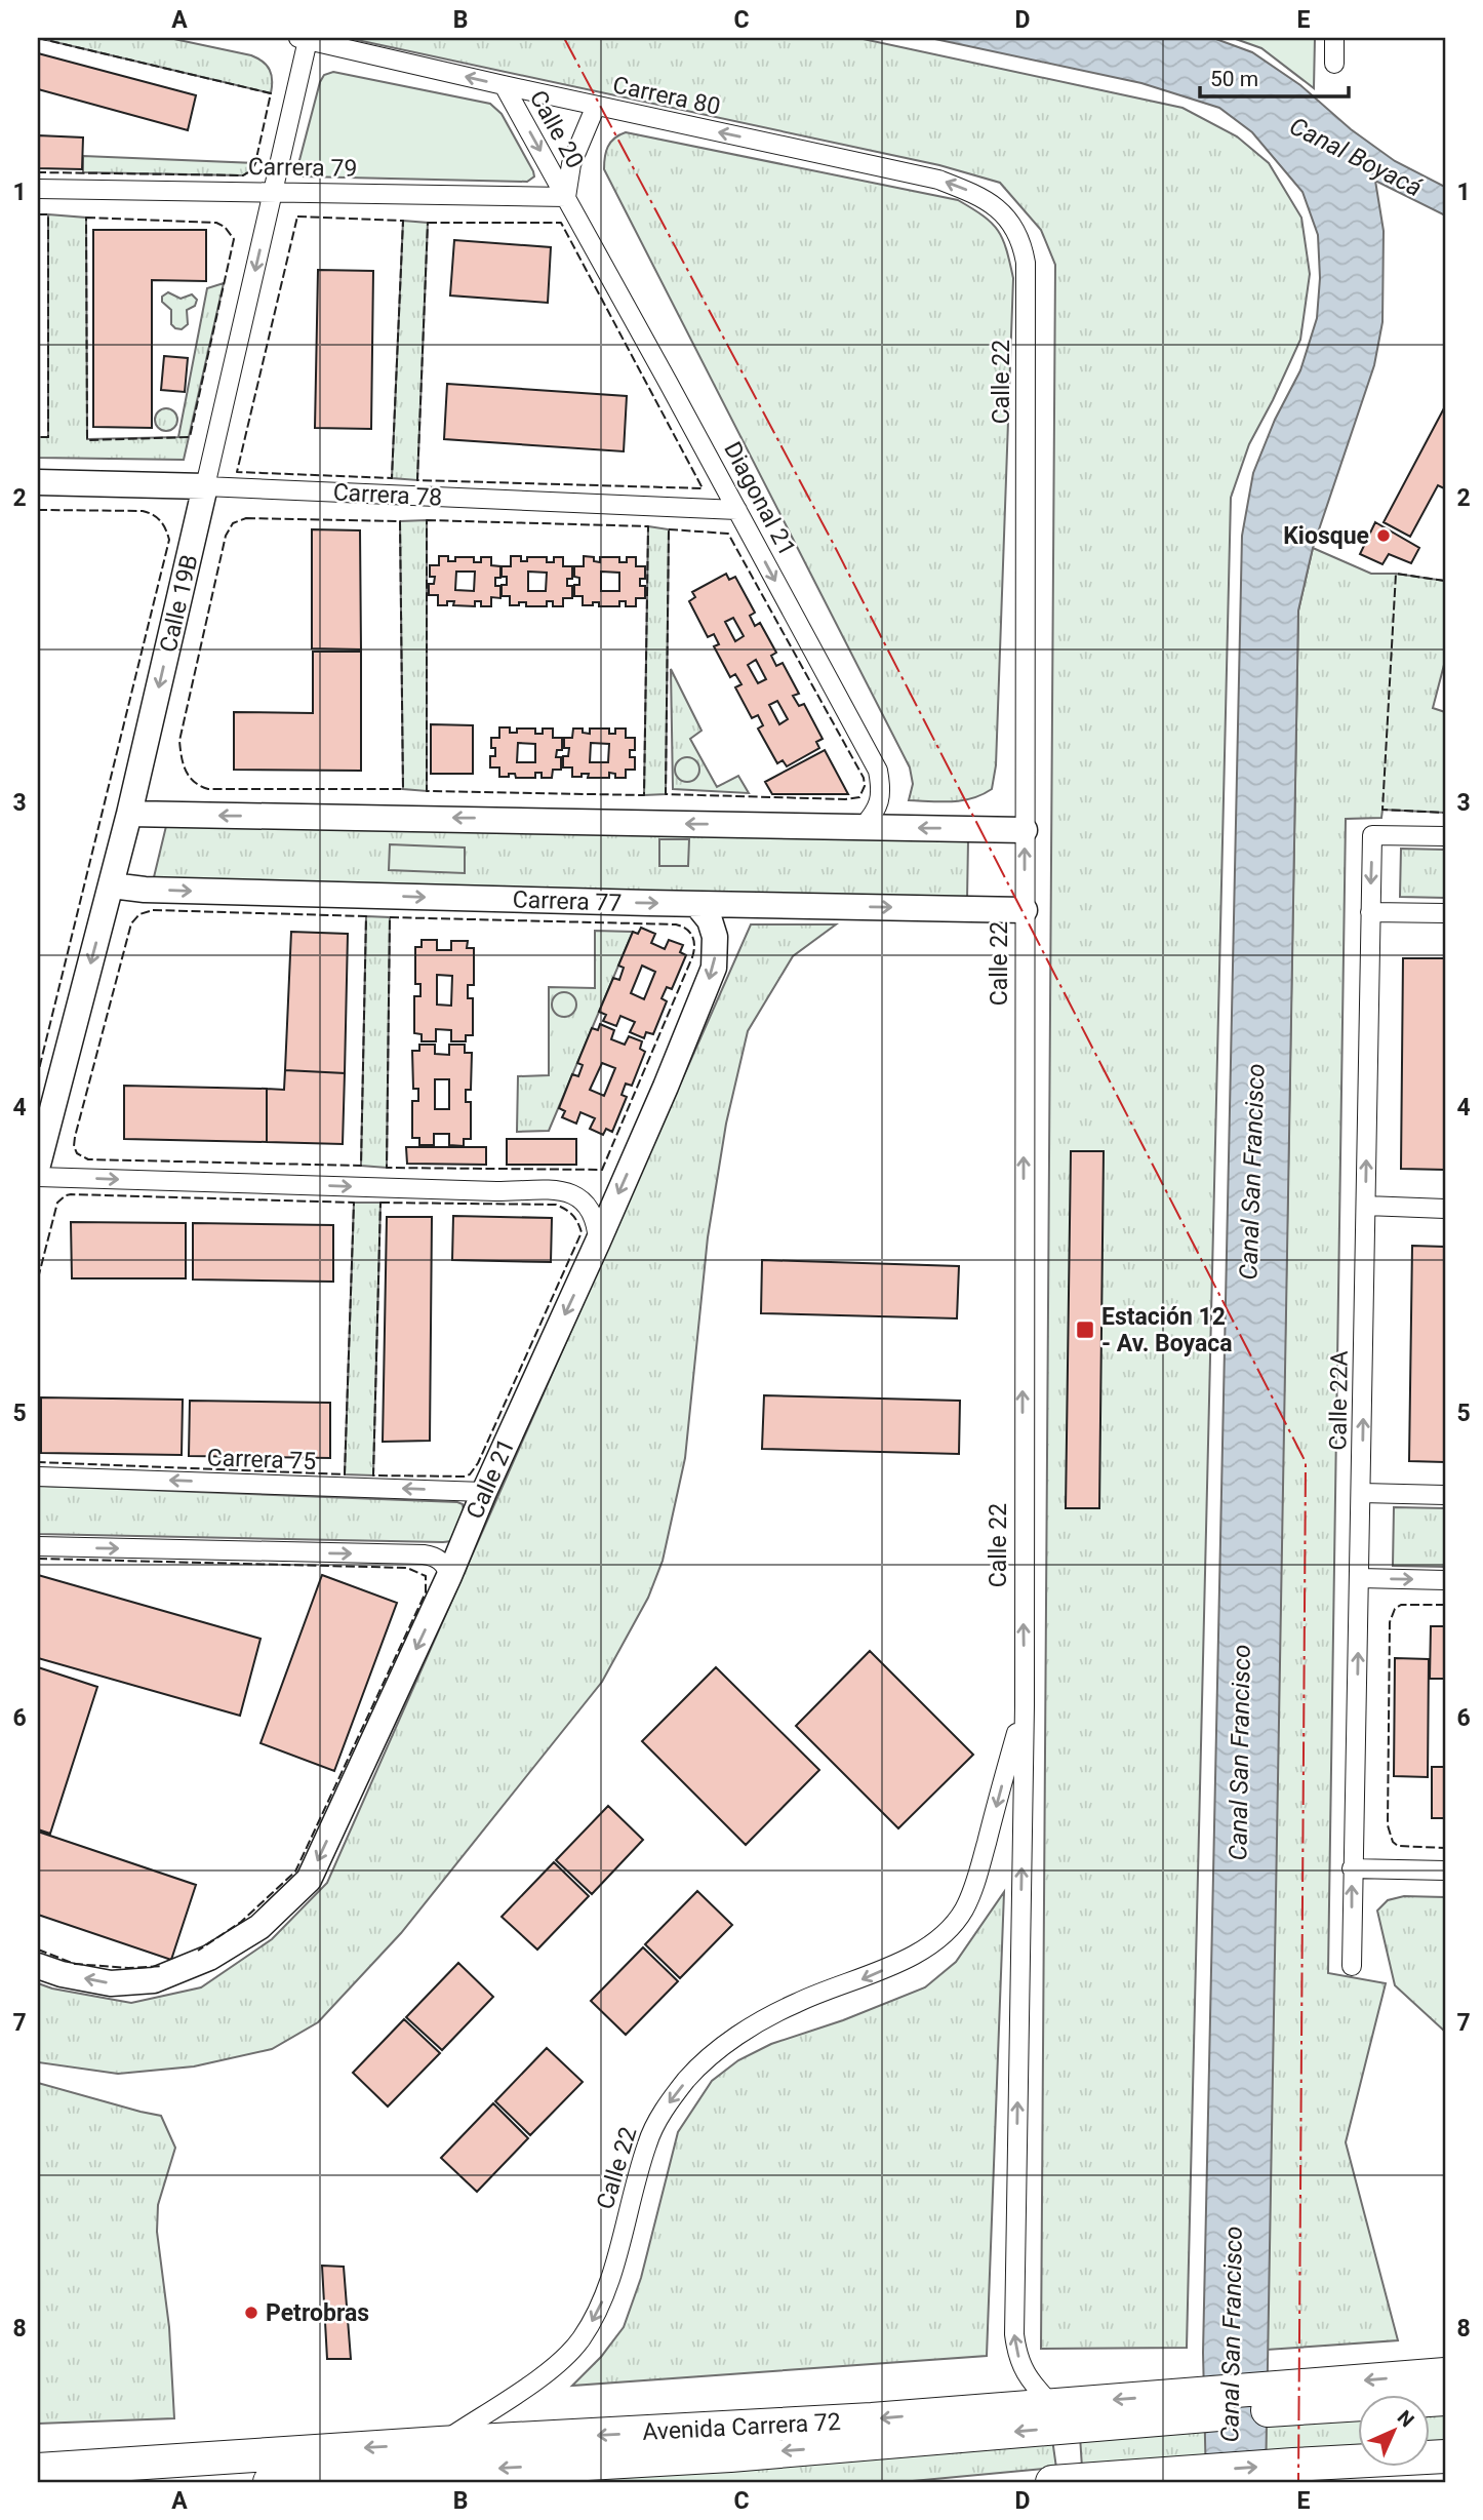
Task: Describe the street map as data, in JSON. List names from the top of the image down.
{
  "streets": {
    "highway": ["Avenida Carrera 72"],
    "street": [
      "Carrera 80",
      "Calle 20",
      "Carrera 79",
      "Calle 22",
      "Carrera 78",
      "Diagonal 21",
      "Calle 19B",
      "Carrera 77",
      "Calle 22A",
      "Carrera 75",
      "Calle 21"
    ]
  },
  "crossings": [
    ["Carrera 80", "Calle 20"],
    ["Carrera 80", "Calle 22"],
    ["Carrera 80", "Calle 19B"],
    ["Calle 20", "Carrera 79"],
    ["Calle 20", "Diagonal 21"],
    ["Carrera 79", "Diagonal 21"],
    ["Carrera 79", "Calle 19B"],
    ["Calle 22", "Carrera 77"],
    ["Calle 22", "Avenida Carrera 72"],
    ["Carrera 78", "Diagonal 21"],
    ["Carrera 78", "Calle 19B"],
    ["Calle 19B", "Carrera 77"],
    ["Carrera 77", "Calle 21"],
    ["Carrera 75", "Calle 21"]
  ],
  "one_way": [
    "Carrera 80",
    "Calle 20",
    "Diagonal 21",
    "Calle 19B",
    "Calle 21",
    "Avenida Carrera 72"
  ],
  "water": ["Canal Boyacá", "Canal San Francisco"],
  "places": {
    "other": ["Kiosque", "Petrobras"],
    "transit": ["Estación 12 - Av. Boyaca"]
  },
  "scale_bar": "50 m",
  "north": "top right",
  "grid": {
    "columns": [
      "A",
      "B",
      "C",
      "D",
      "E"
    ],
    "rows": [
      "1",
      "2",
      "3",
      "4",
      "5",
      "6",
      "7",
      "8"
    ]
  }
}
